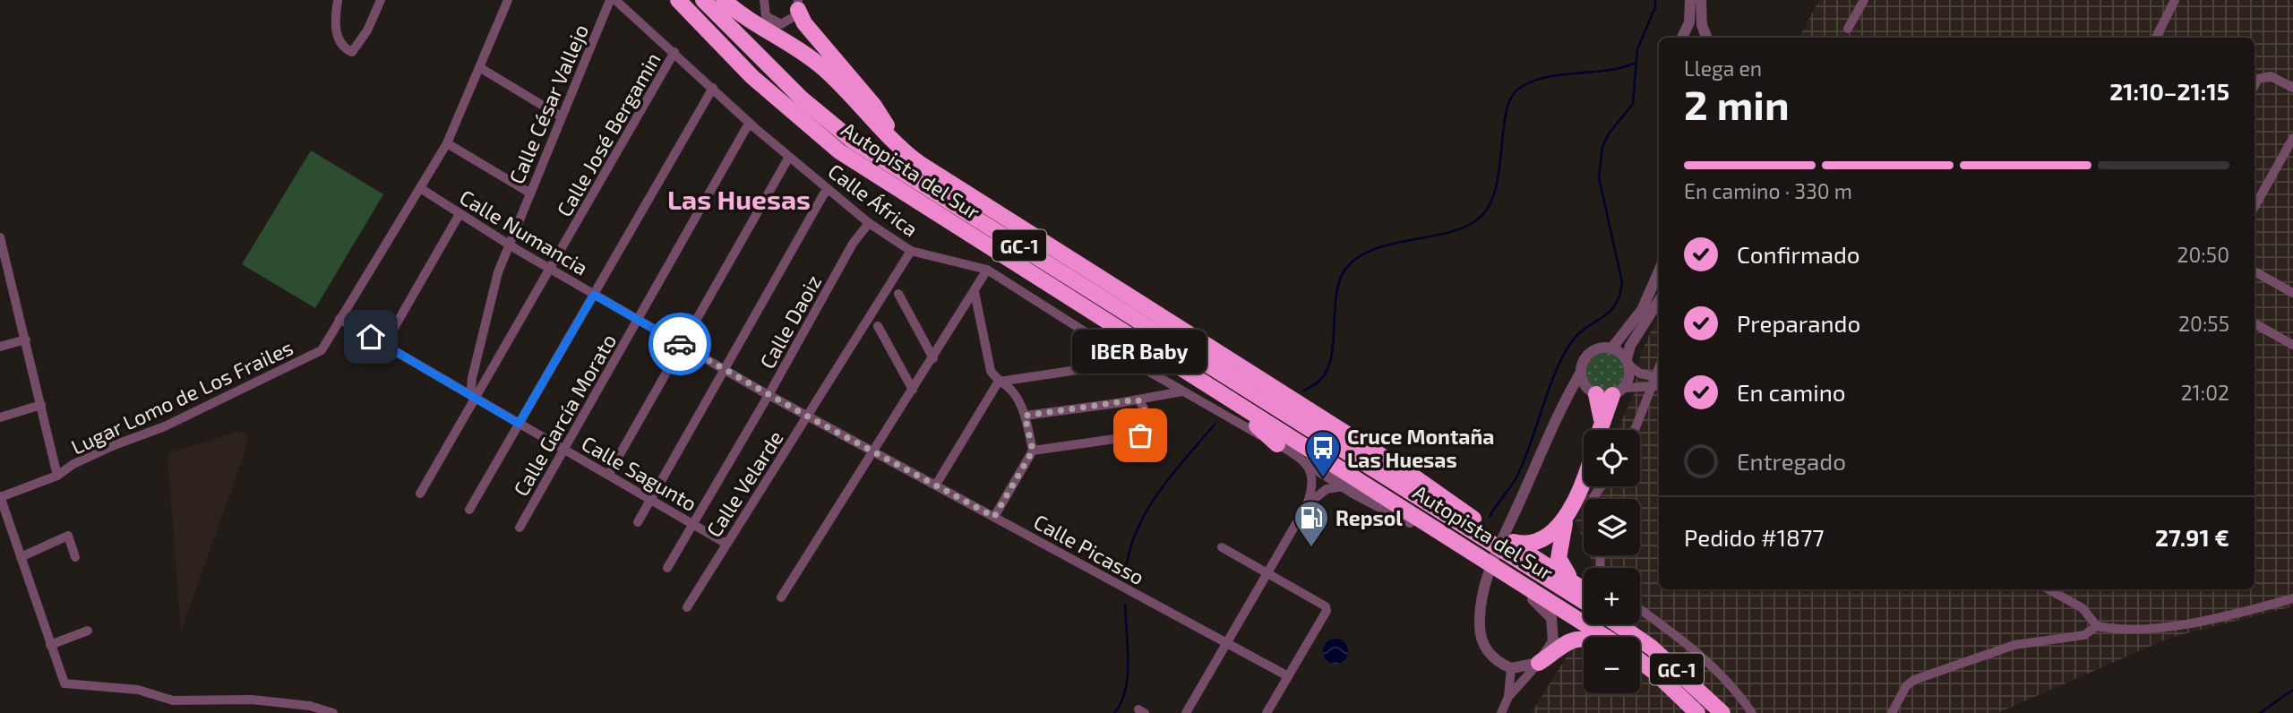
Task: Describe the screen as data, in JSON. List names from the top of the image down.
{
  "streets": {
    "highway": ["Autopista del Sur", "GC-1"],
    "street": [
      "Calle César Vallejo",
      "Calle José Bergamin",
      "Calle África",
      "Calle Numancia",
      "Calle Daoiz",
      "Lugar Lomo de Los Frailes",
      "Calle García Morato",
      "Calle Sagunto",
      "Calle Velarde",
      "Calle Picasso"
    ]
  },
  "crossings": [
    ["Calle César Vallejo", "Calle José Bergamin"],
    ["Calle César Vallejo", "Calle Numancia"],
    ["Calle César Vallejo", "Calle Sagunto"],
    ["Calle José Bergamin", "Calle África"],
    ["Calle José Bergamin", "Calle Numancia"],
    ["Calle José Bergamin", "Calle Sagunto"],
    ["Calle África", "Calle Daoiz"],
    ["Calle África", "Calle García Morato"],
    ["Calle África", "Calle Velarde"],
    ["Calle Numancia", "Calle Daoiz"],
    ["Calle Numancia", "Calle García Morato"],
    ["Calle Numancia", "Calle Velarde"],
    ["Calle Numancia", "Calle Picasso"],
    ["Calle Daoiz", "Calle Sagunto"],
    ["Lugar Lomo de Los Frailes", "Calle Sagunto"],
    ["Calle García Morato", "Calle Sagunto"],
    ["Calle Sagunto", "Calle Velarde"]
  ],
  "districts": ["Las Huesas"],
  "places": {
    "other": ["IBER Baby"],
    "bus stop": ["Cruce Montaña Las Huesas"],
    "fuel station": ["Repsol"]
  },
  "page": {
    "heading": ["2 min", "Llega en", "21:10–21:15"],
    "panel": ["Pedido #1877", "27.91 €"],
    "bar": "En camino · 330 m",
    "list": [
      ["Confirmado", "20:50"],
      ["Preparando", "20:55"],
      ["En camino", "21:02"],
      "Entregado"
    ],
    "bubble": "IBER Baby",
    "map_buttons": ["+", "−"]
  }
}
